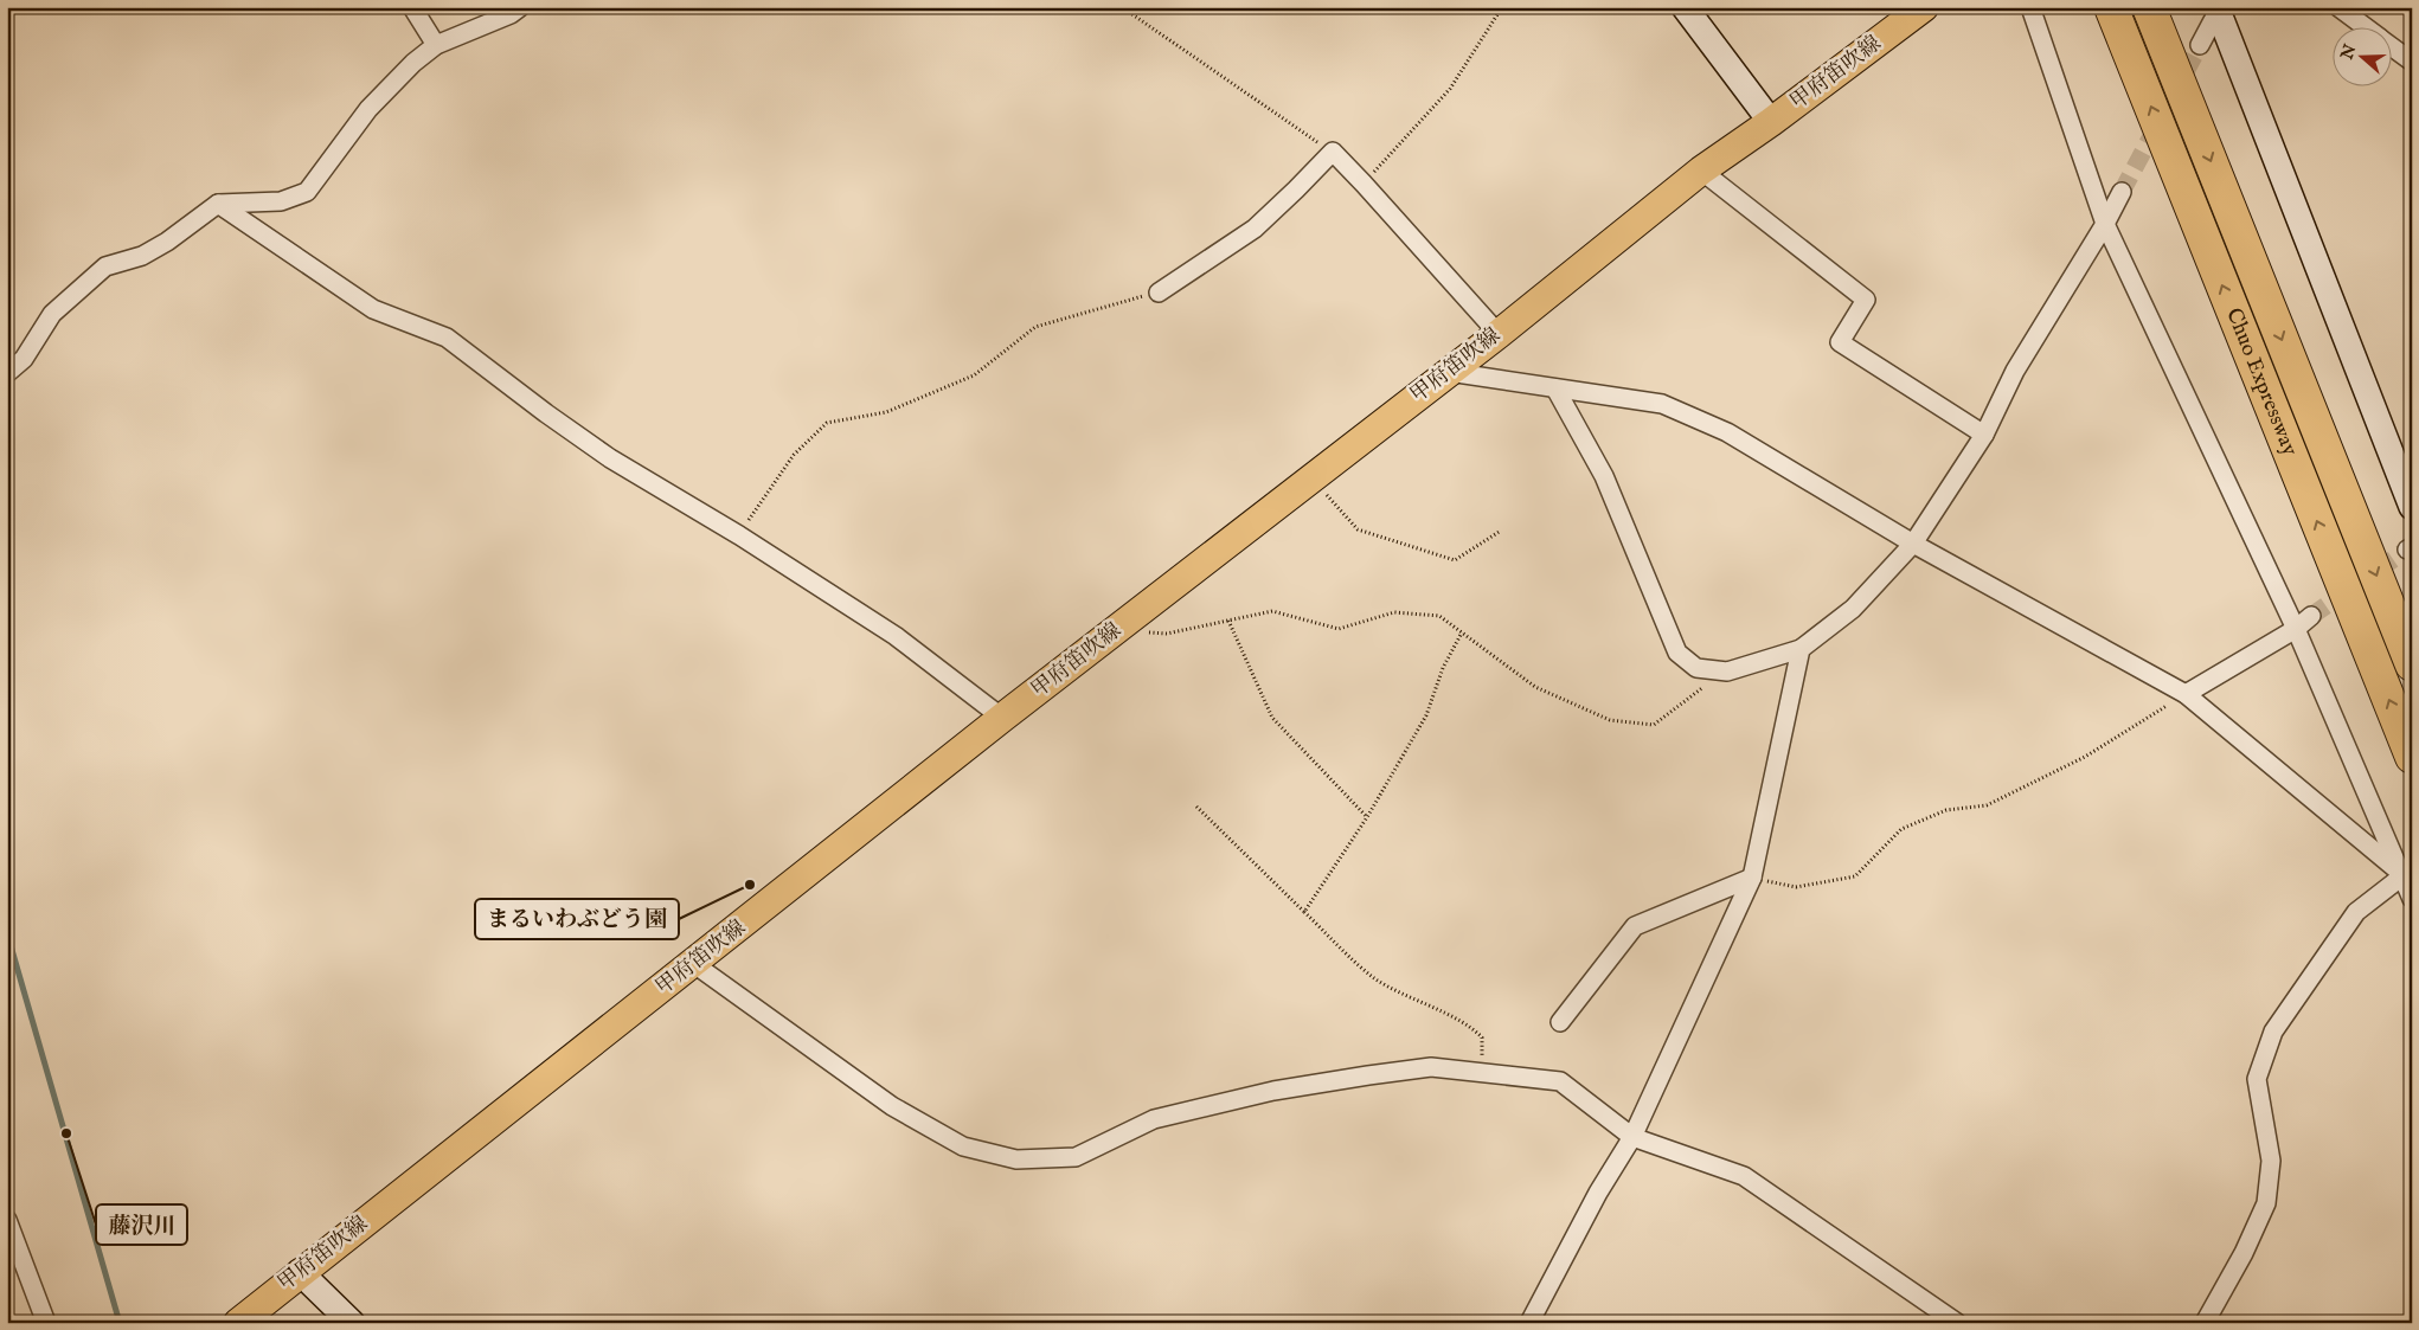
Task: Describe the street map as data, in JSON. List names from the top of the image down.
{
  "streets": {
    "highway": ["Chuo Expressway"],
    "main road": ["甲府笛吹線"]
  },
  "places": ["まるいわぶどう園", "藤沢川"],
  "north": "left"
}
